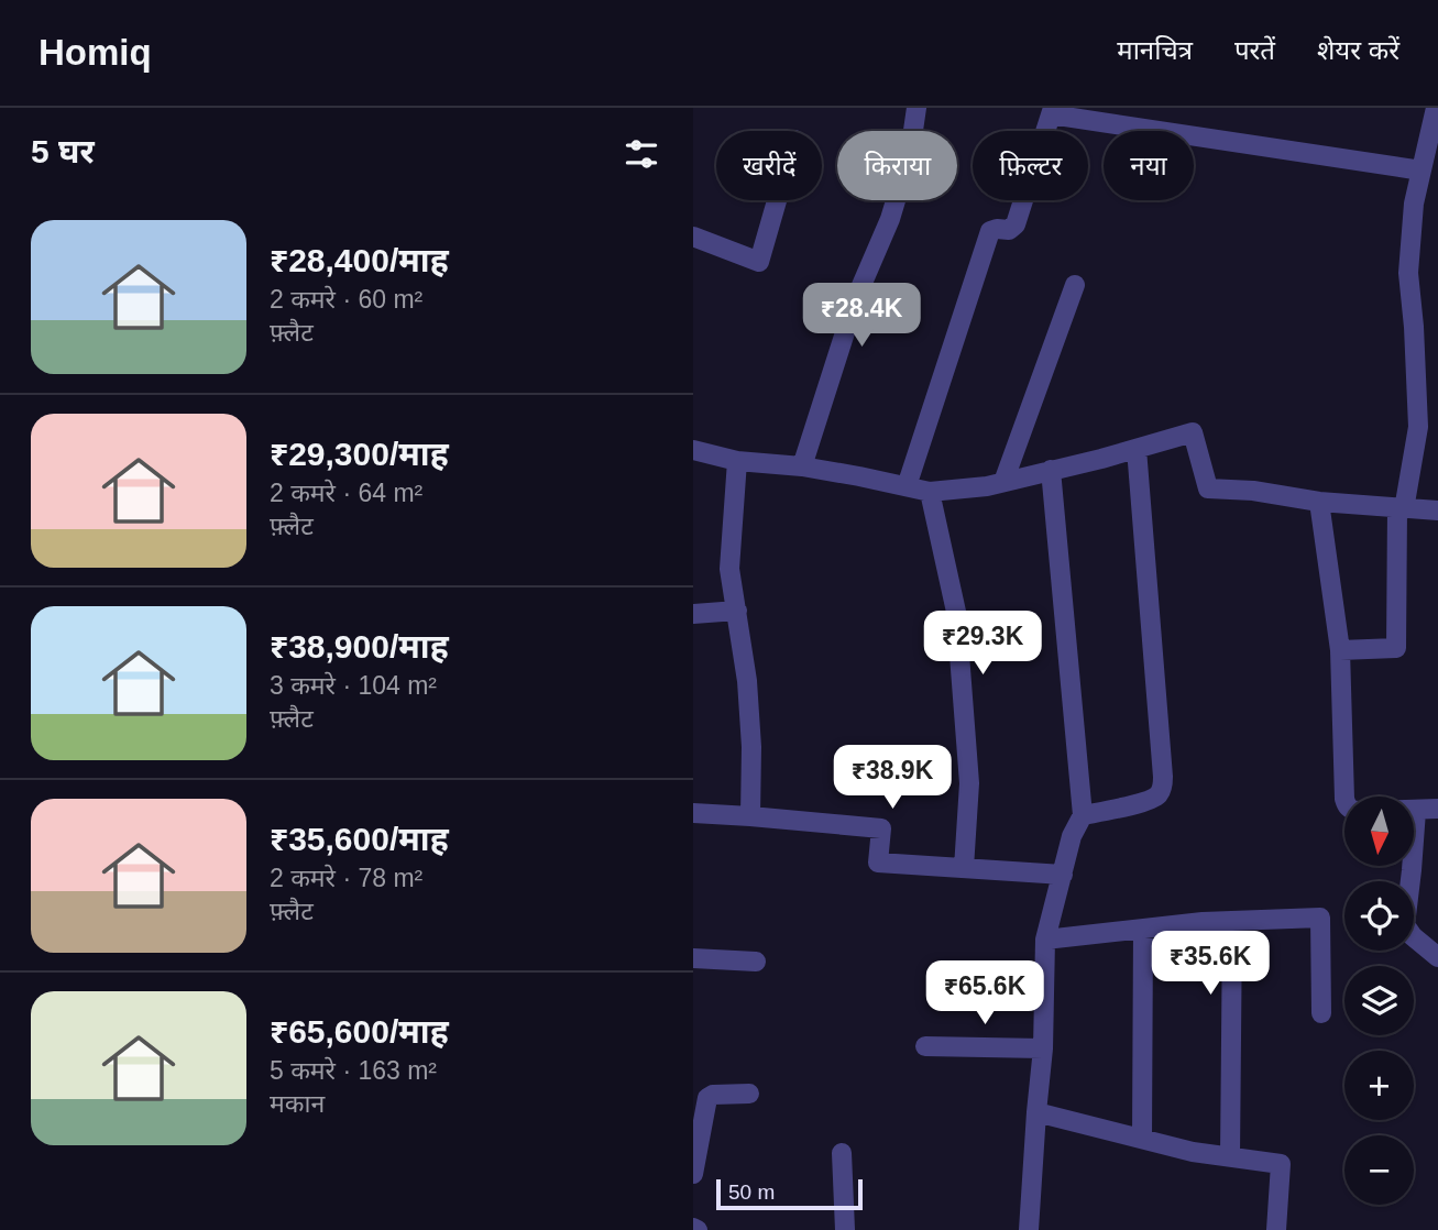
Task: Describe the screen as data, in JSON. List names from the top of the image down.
{
  "scale_bar": "50 m",
  "north": "bottom",
  "page": {
    "header": "Homiq",
    "nav": ["मानचित्र", "परतें", "शेयर करें"],
    "heading": "5 घर",
    "chip": [
      "खरीदें",
      "किराया",
      "फ़िल्टर",
      "नया"
    ],
    "list": [
      {
        "name": "₹28,400/माह",
        "note": "2 कमरे · 60 m² · फ़्लैट"
      },
      {
        "name": "₹29,300/माह",
        "note": "2 कमरे · 64 m² · फ़्लैट"
      },
      {
        "name": "₹38,900/माह",
        "note": "3 कमरे · 104 m² · फ़्लैट"
      },
      {
        "name": "₹35,600/माह",
        "note": "2 कमरे · 78 m² · फ़्लैट"
      },
      {
        "name": "₹65,600/माह",
        "note": "5 कमरे · 163 m² · मकान"
      }
    ],
    "price": [
      "₹28.4K",
      "₹29.3K",
      "₹38.9K",
      "₹35.6K",
      "₹65.6K"
    ],
    "map_buttons": ["+", "−"],
    "scale": "50 m"
  }
}
